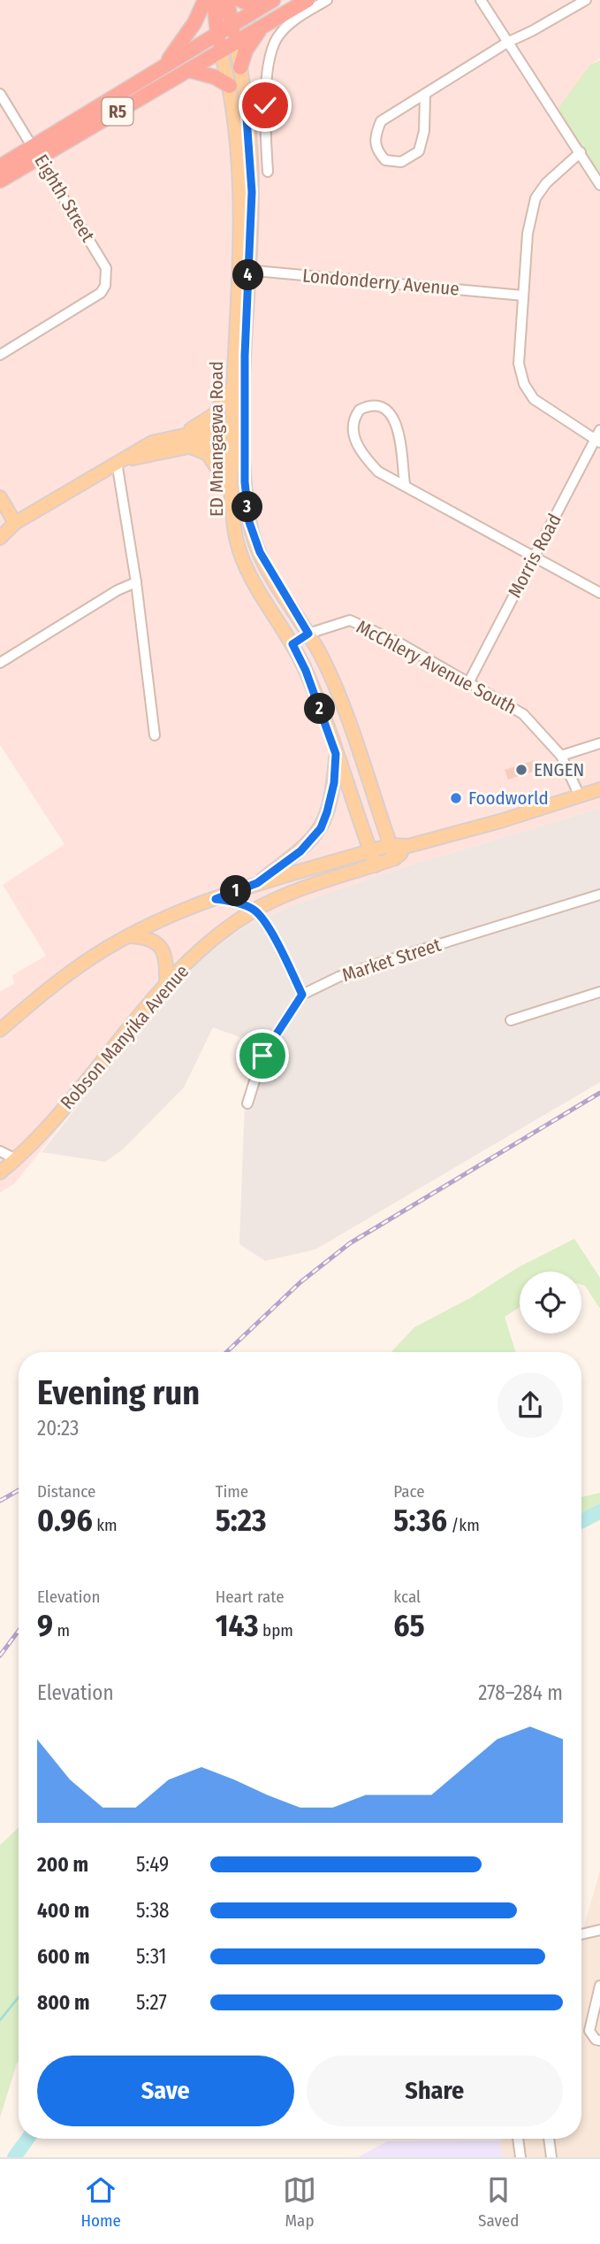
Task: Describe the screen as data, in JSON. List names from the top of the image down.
{
  "streets": {
    "highway": ["R5", "ED Mnangagwa Road"],
    "main road": ["Robson Manyika Avenue"],
    "street": [
      "Eighth Street",
      "Londonderry Avenue",
      "Morris Road",
      "McChlery Avenue South",
      "Market Street"
    ]
  },
  "crossings": [
    ["R5", "Eighth Street"],
    ["R5", "ED Mnangagwa Road"],
    ["Londonderry Avenue", "ED Mnangagwa Road"],
    ["ED Mnangagwa Road", "McChlery Avenue South"],
    ["ED Mnangagwa Road", "Robson Manyika Avenue"],
    ["Morris Road", "McChlery Avenue South"]
  ],
  "places": ["ENGEN", "Foodworld"],
  "page": {
    "pins": [
      "4",
      "3",
      "2",
      "1"
    ],
    "heading": ["Evening run", "20:23"],
    "stats": [
      ["Distance", "0.96 km"],
      ["Time", "5:23"],
      ["Pace", "5:36 /km"],
      ["Elevation", "9 m"],
      ["Heart rate", "143 bpm"],
      ["kcal", "65"]
    ],
    "chart": ["Elevation", "278–284 m"],
    "list": [
      {
        "name": "200 m",
        "note": "5:49"
      },
      {
        "name": "400 m",
        "note": "5:38"
      },
      {
        "name": "600 m",
        "note": "5:31"
      },
      {
        "name": "800 m",
        "note": "5:27"
      }
    ],
    "buttons": ["Save", "Share"],
    "tabs": ["Home", "Map", "Saved"]
  }
}
